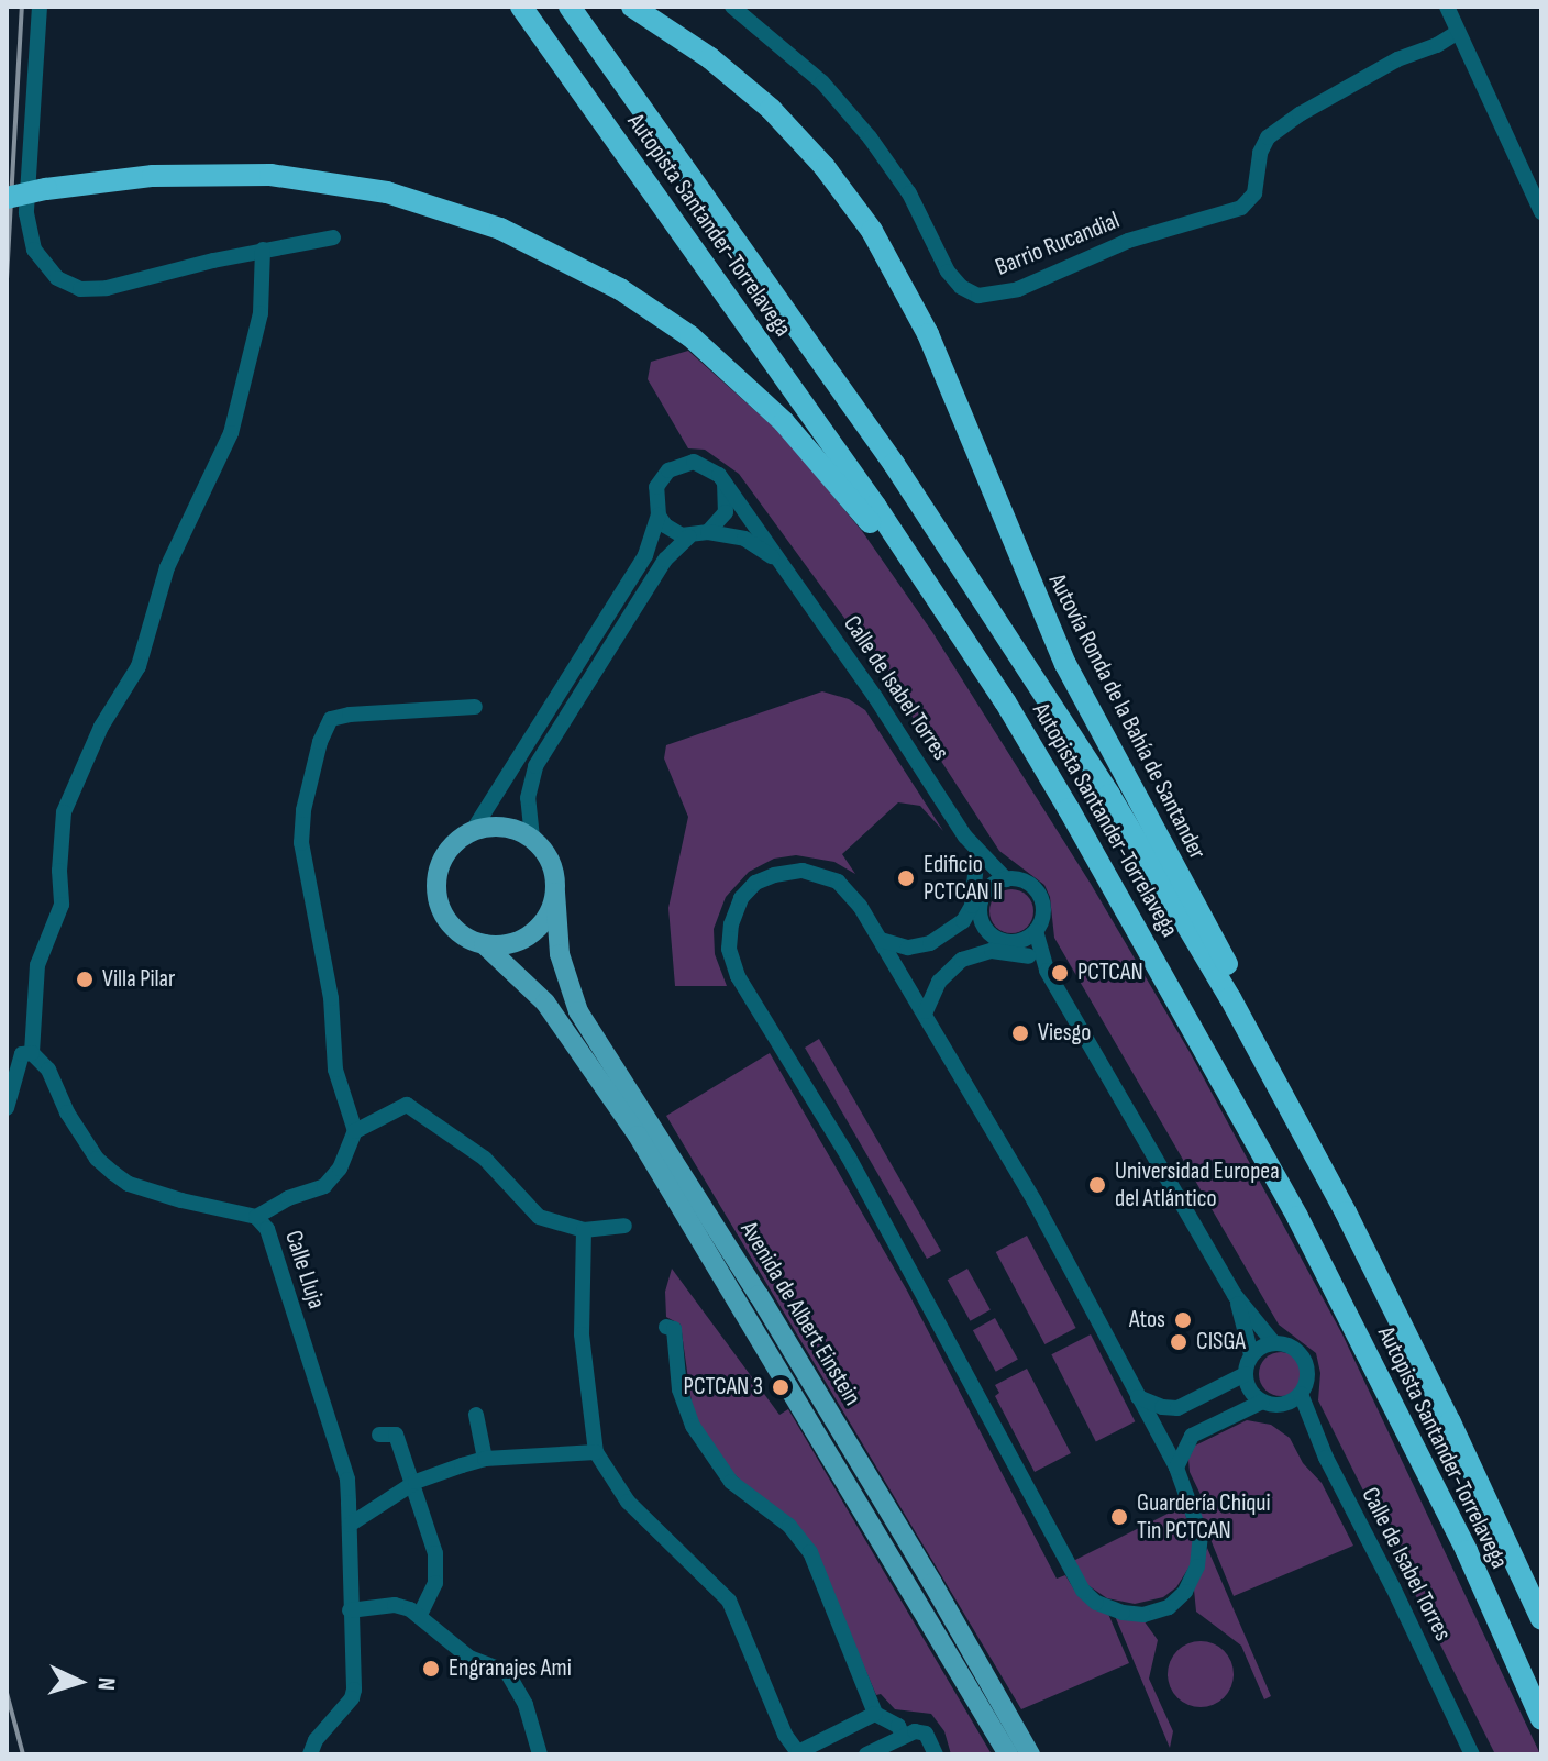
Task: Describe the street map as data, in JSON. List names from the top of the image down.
{
  "streets": {
    "highway": ["Autopista Santander-Torrelavega", "Autovía Ronda de la Bahía de Santander"],
    "main road": ["Avenida de Albert Einstein"],
    "street": ["Barrio Rucandial", "Calle de Isabel Torres", "Calle Lluja"]
  },
  "crossings": [
    ["Autopista Santander-Torrelavega", "Autovía Ronda de la Bahía de Santander"]
  ],
  "places": [
    "Edificio PCTCAN II",
    "PCTCAN",
    "Villa Pilar",
    "Viesgo",
    "Universidad Europea del Atlántico",
    "Atos",
    "CISGA",
    "PCTCAN 3",
    "Guardería Chiqui Tin PCTCAN",
    "Engranajes Ami"
  ],
  "north": "right"
}
